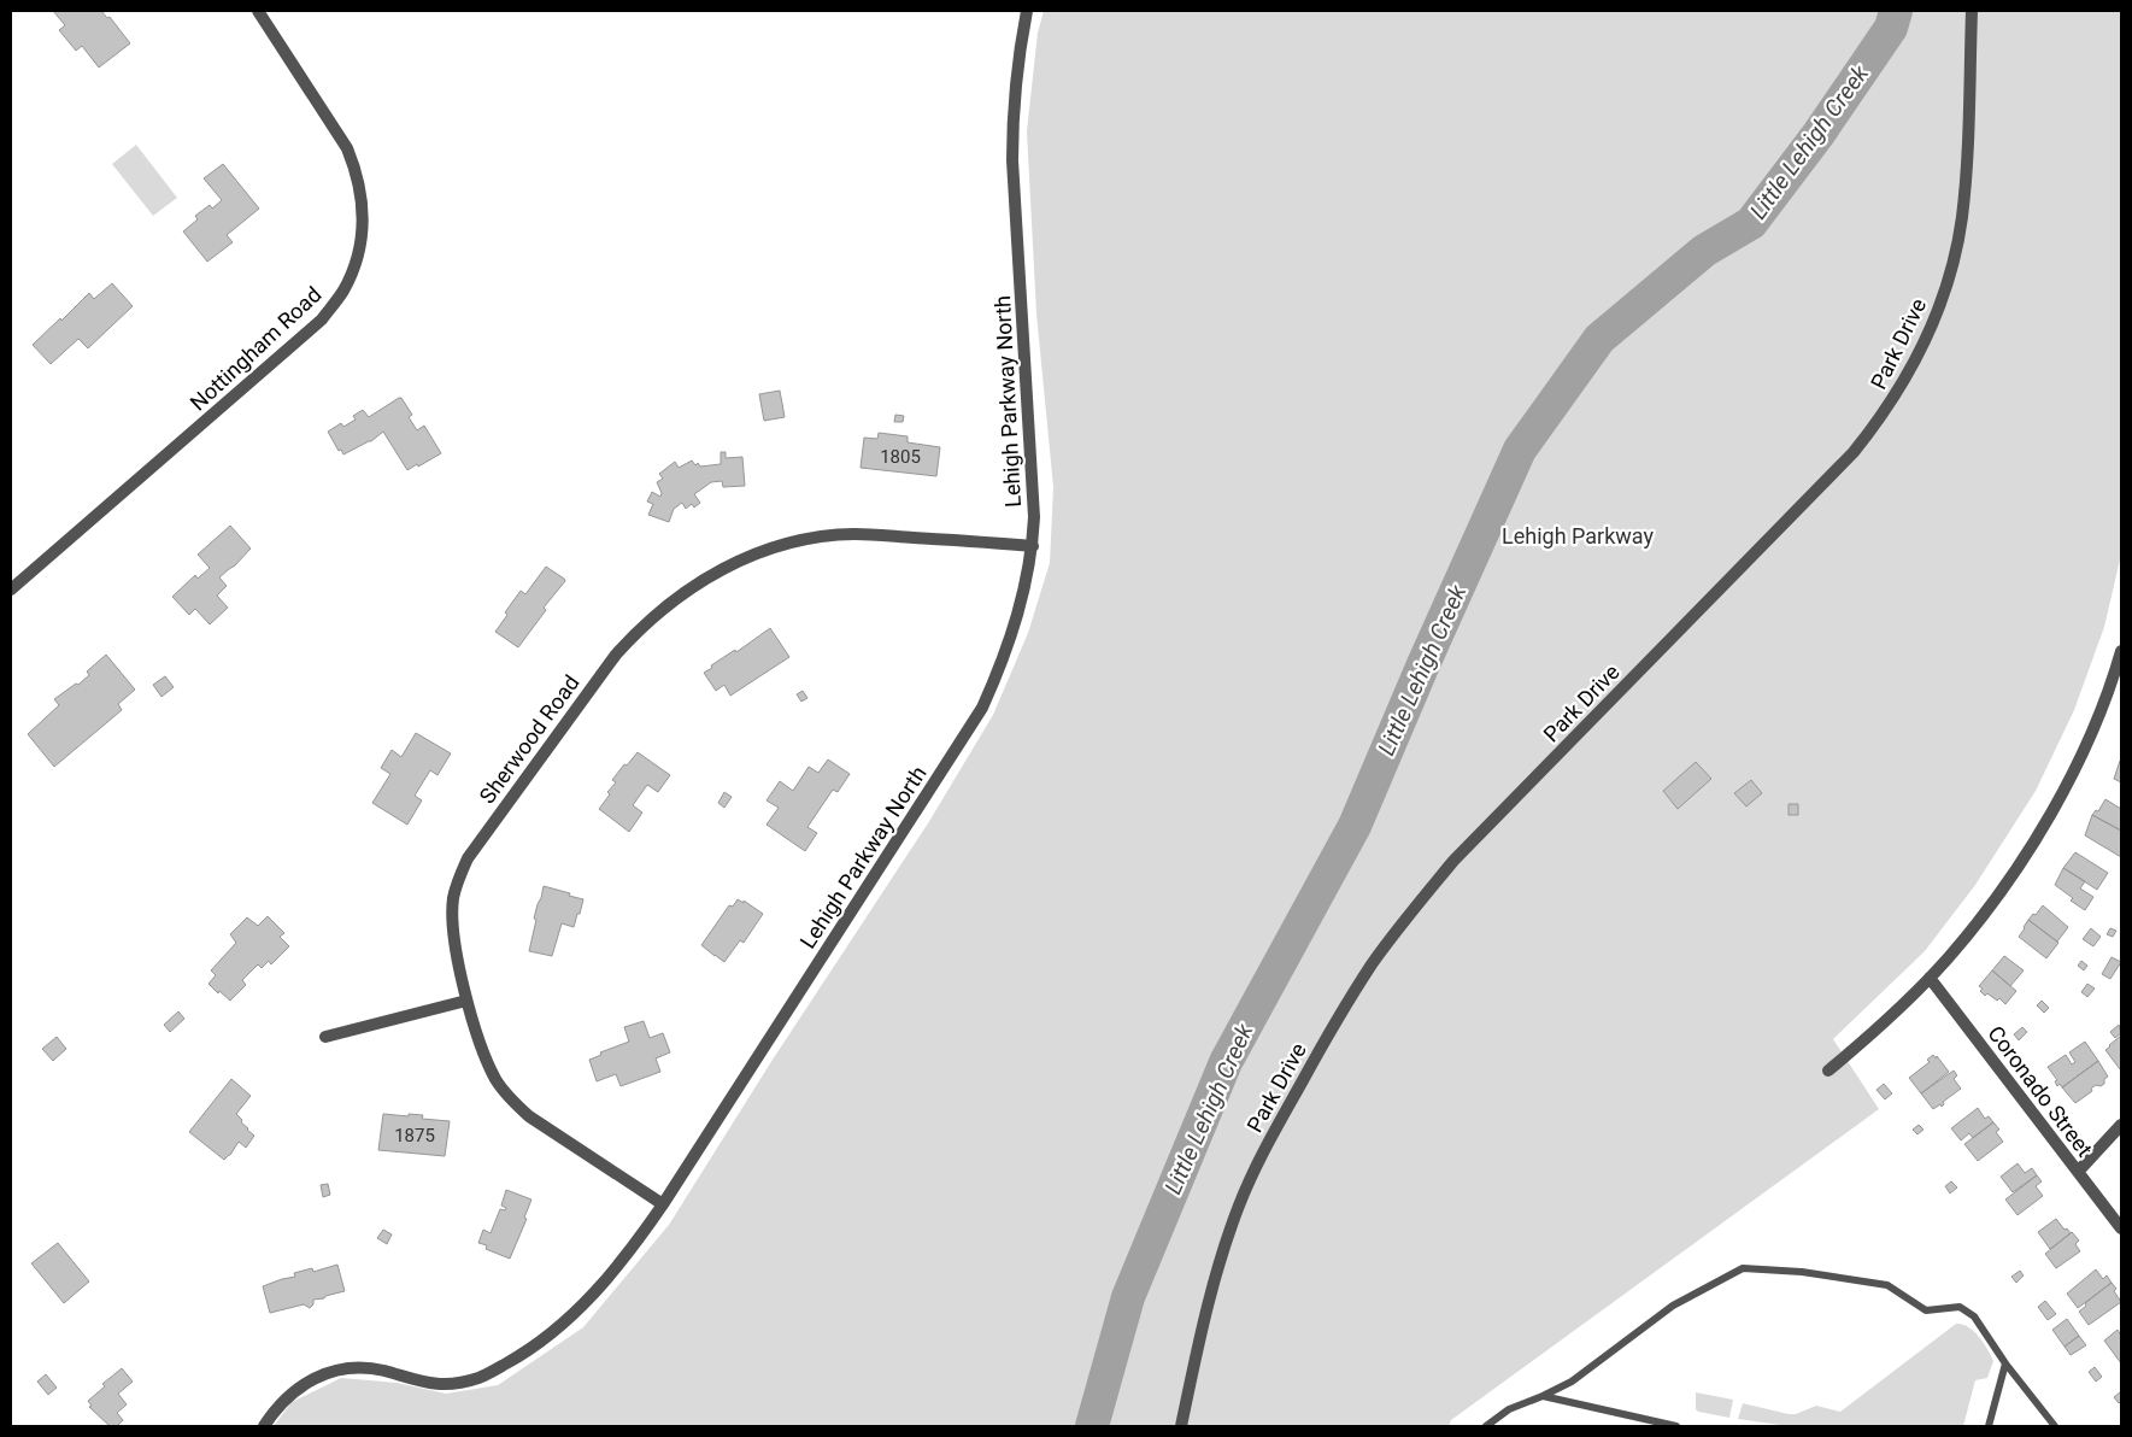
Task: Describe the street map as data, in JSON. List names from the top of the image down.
{
  "streets": {
    "street": [
      "Park Drive",
      "Nottingham Road",
      "Lehigh Parkway North",
      "Sherwood Road",
      "Coronado Street"
    ]
  },
  "crossings": [
    ["Lehigh Parkway North", "Sherwood Road"]
  ],
  "water": ["Little Lehigh Creek"],
  "parks": ["Lehigh Parkway"],
  "house_numbers": ["1805", "1875"]
}
